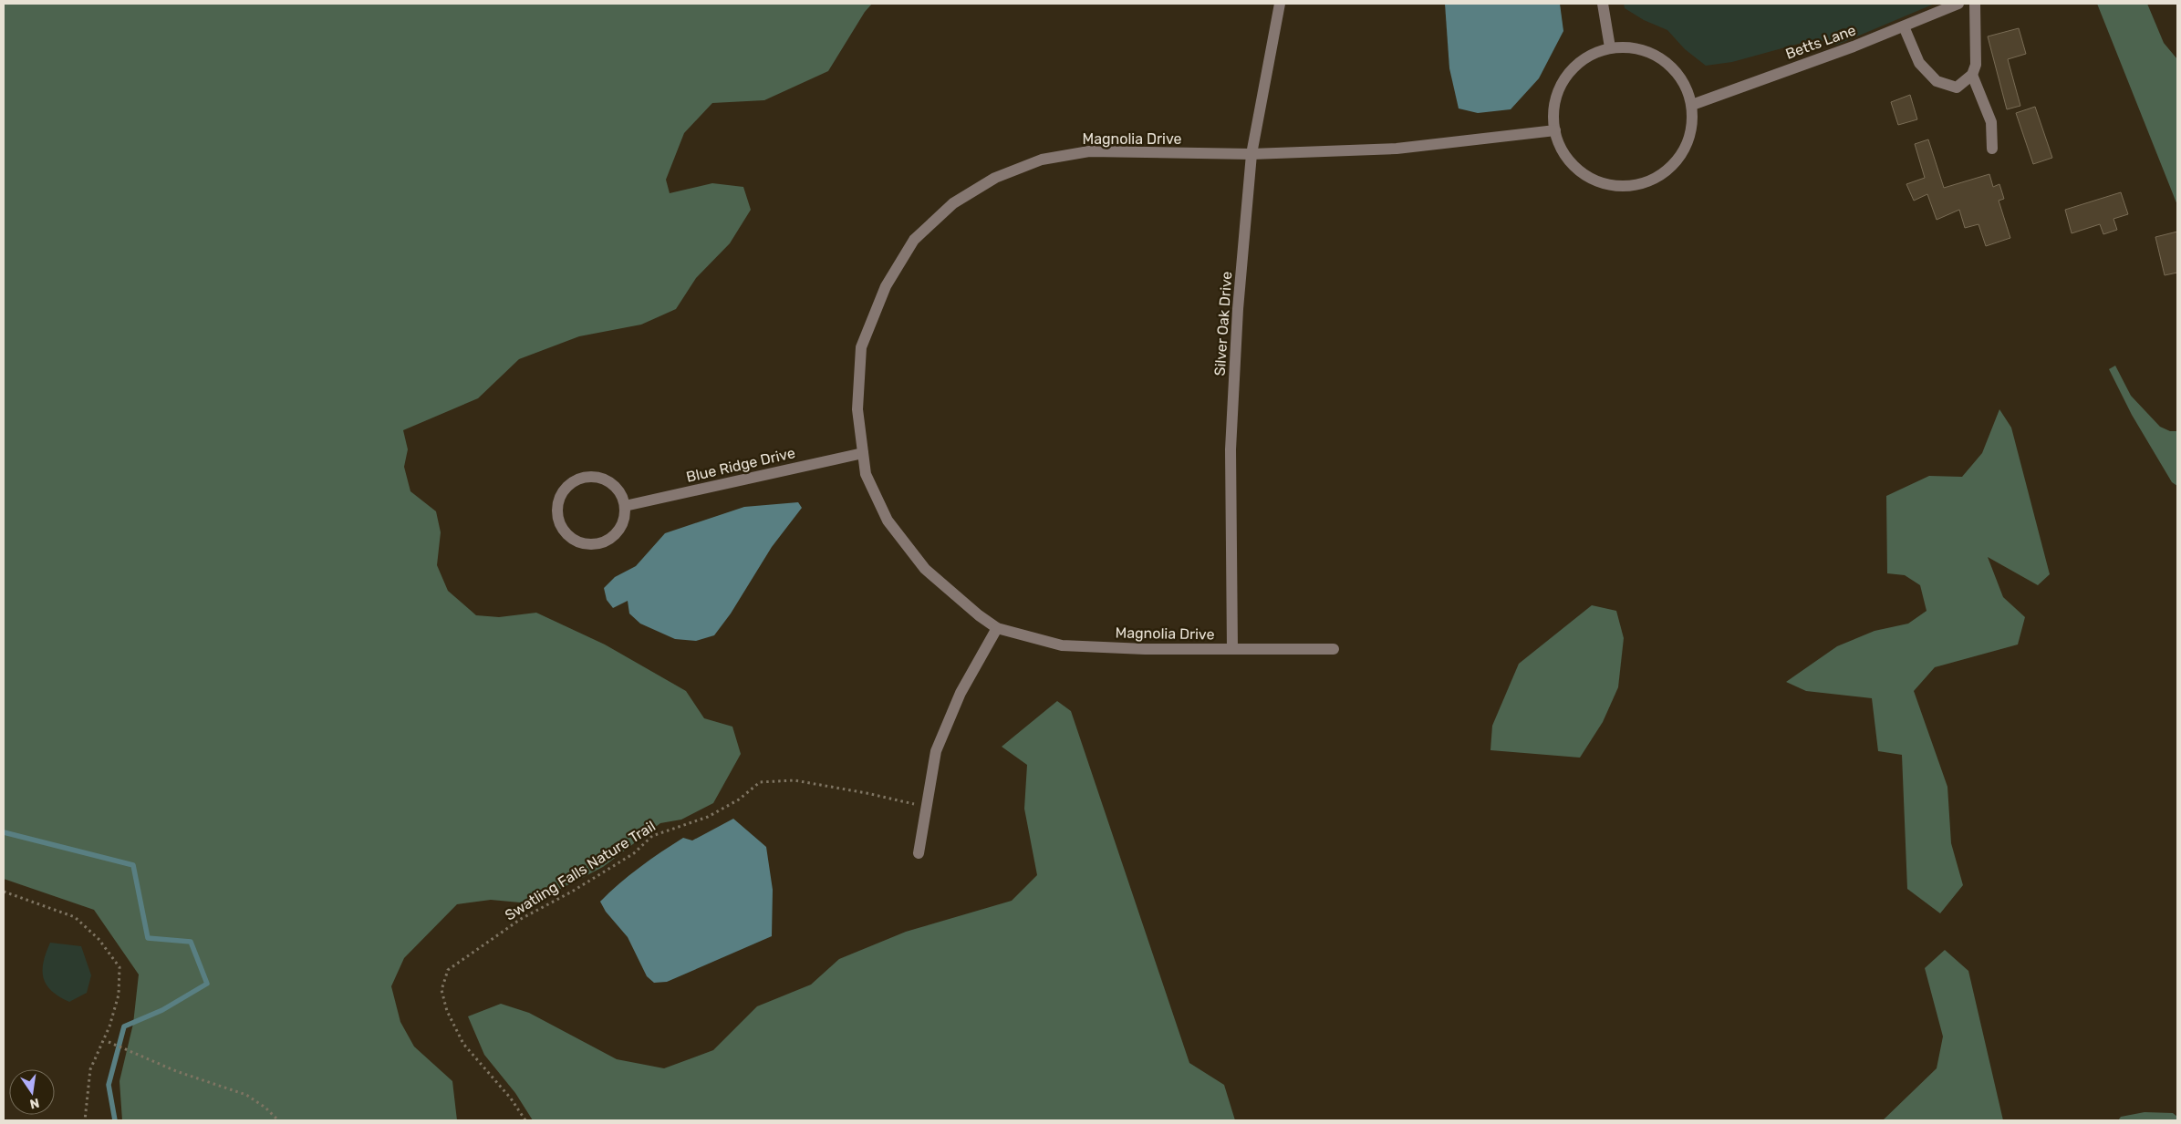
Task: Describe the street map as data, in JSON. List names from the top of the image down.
{
  "streets": {
    "street": [
      "Betts Lane",
      "Magnolia Drive",
      "Silver Oak Drive",
      "Blue Ridge Drive"
    ],
    "path": ["Swatling Falls Nature Trail"]
  },
  "crossings": [
    ["Betts Lane", "Magnolia Drive"],
    ["Magnolia Drive", "Silver Oak Drive"],
    ["Magnolia Drive", "Blue Ridge Drive"]
  ],
  "north": "bottom"
}
